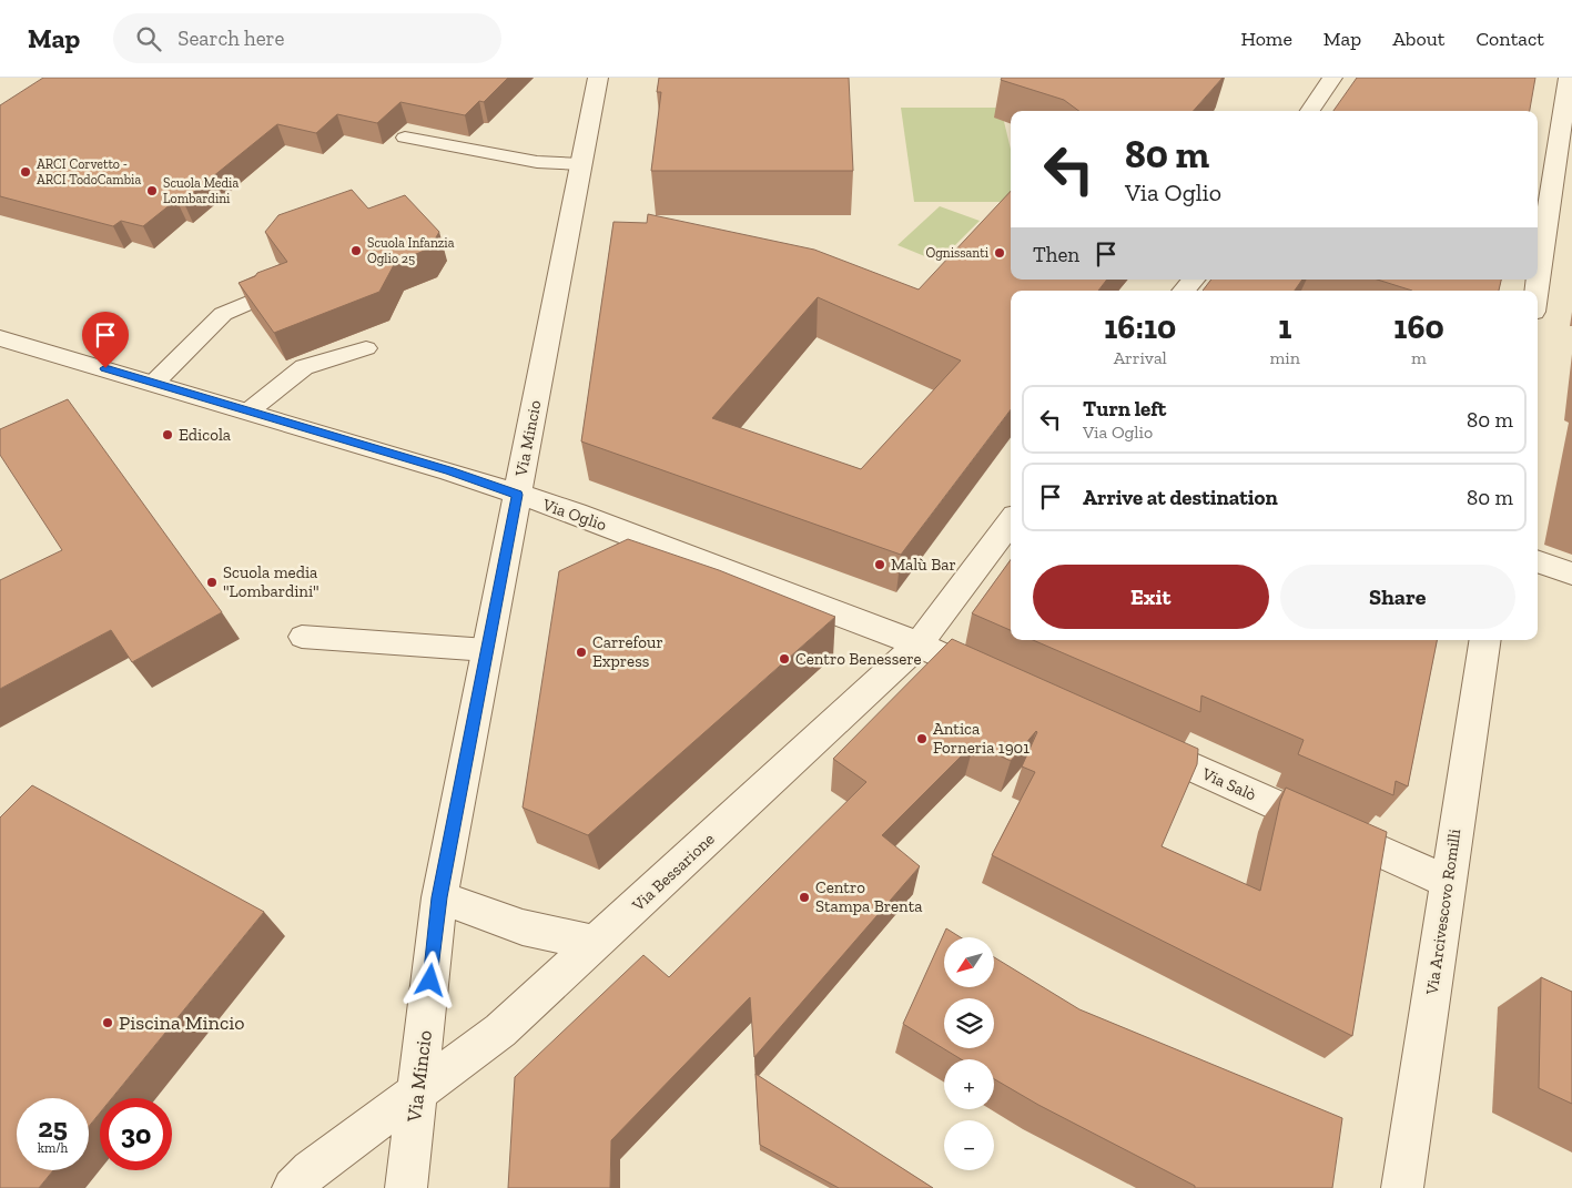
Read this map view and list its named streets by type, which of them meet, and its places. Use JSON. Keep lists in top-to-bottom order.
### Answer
{
  "streets": {
    "street": [
      "Via Mincio",
      "Via Oglio",
      "Via Salò",
      "Via Bessarione",
      "Via Arcivescovo Romilli"
    ]
  },
  "crossings": [
    ["Via Mincio", "Via Oglio"],
    ["Via Mincio", "Via Bessarione"],
    ["Via Oglio", "Via Bessarione"],
    ["Via Salò", "Via Arcivescovo Romilli"]
  ],
  "places": [
    "ARCI Corvetto - ARCI TodoCambia",
    "Scuola Media Lombardini",
    "Scuola Infanzia Oglio 25",
    "Ognissanti",
    "Edicola",
    "Malù Bar",
    "Scuola media \"Lombardini\"",
    "Carrefour Express",
    "Centro Benessere",
    "Antica Forneria 1901",
    "Centro Stampa Brenta",
    "Piscina Mincio"
  ],
  "north": "bottom left",
  "page": {
    "header": "Map",
    "search": "Search here",
    "nav": [
      "Home",
      "Map",
      "About",
      "Contact"
    ],
    "turn": ["80 m", "Via Oglio"],
    "then": "Then",
    "eta": [
      "16:10",
      "Arrival",
      "1",
      "min",
      "160",
      "m"
    ],
    "list": [
      {
        "name": "Turn left",
        "note": "Via Oglio",
        "value": "80 m"
      },
      {
        "name": "Arrive at destination",
        "value": "80 m"
      }
    ],
    "buttons": ["Exit", "Share"],
    "map_buttons": ["+", "−"],
    "speed": "25 km/h",
    "limit": "30"
  }
}
